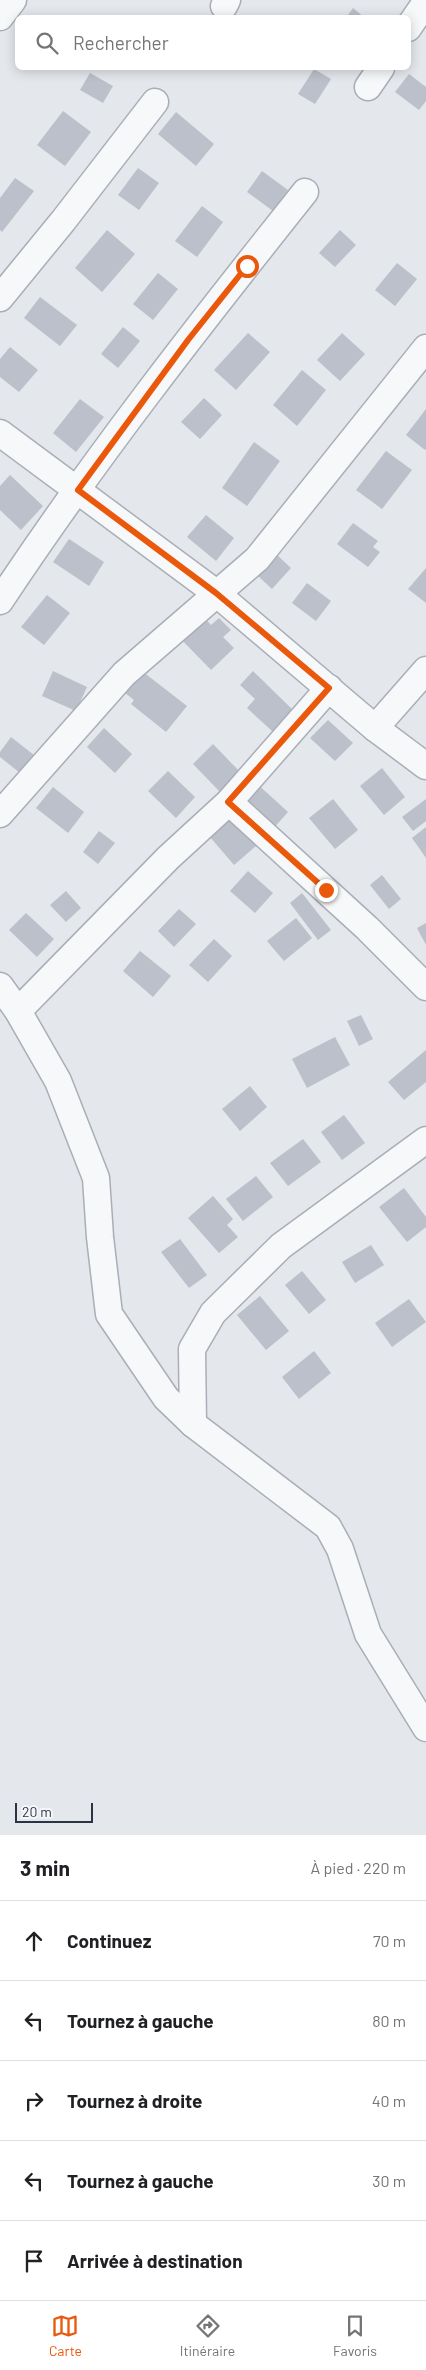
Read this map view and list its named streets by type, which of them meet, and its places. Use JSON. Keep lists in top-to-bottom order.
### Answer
{
  "scale_bar": "20 m",
  "page": {
    "search": "Rechercher",
    "scale": "20 m",
    "heading": ["3 min", "À pied · 220 m"],
    "list": [
      ["Continuez", "70 m"],
      ["Tournez à gauche", "80 m"],
      ["Tournez à droite", "40 m"],
      ["Tournez à gauche", "30 m"],
      "Arrivée à destination"
    ],
    "nav": ["Carte", "Itinéraire", "Favoris"]
  }
}
